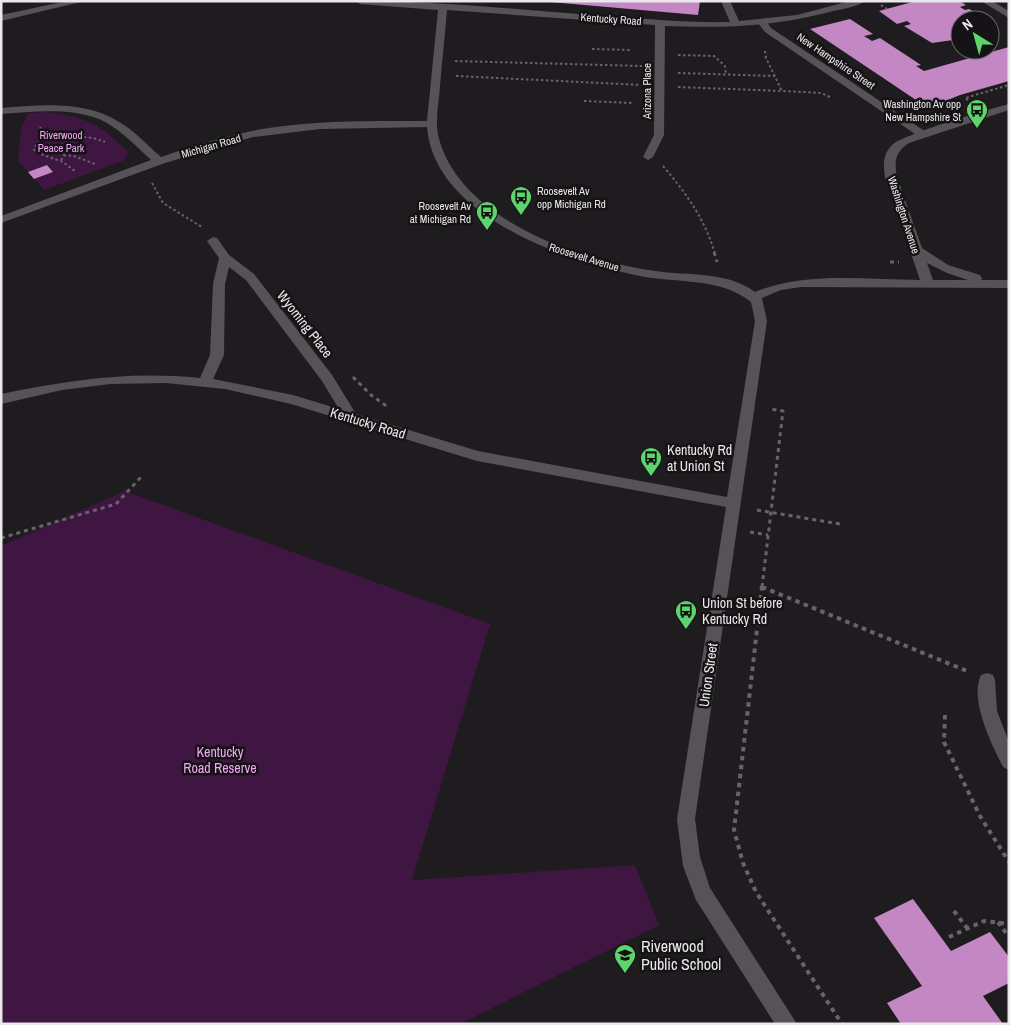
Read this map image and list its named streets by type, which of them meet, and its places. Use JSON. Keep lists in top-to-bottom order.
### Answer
{
  "streets": {
    "street": [
      "Kentucky Road",
      "New Hampshire Street",
      "Arizona Place",
      "Michigan Road",
      "Washington Avenue",
      "Roosevelt Avenue",
      "Wyoming Place",
      "Union Street"
    ]
  },
  "crossings": [
    ["Kentucky Road", "New Hampshire Street"],
    ["Kentucky Road", "Arizona Place"],
    ["Kentucky Road", "Roosevelt Avenue"],
    ["Kentucky Road", "Wyoming Place"],
    ["Kentucky Road", "Union Street"],
    ["New Hampshire Street", "Washington Avenue"],
    ["Michigan Road", "Roosevelt Avenue"],
    ["Roosevelt Avenue", "Union Street"]
  ],
  "parks": ["Riverwood Peace Park", "Kentucky Road Reserve"],
  "places": {
    "bus stop": [
      "Washington Av opp New Hampshire St",
      "Roosevelt Av opp Michigan Rd",
      "Roosevelt Av at Michigan Rd",
      "Kentucky Rd at Union St",
      "Union St before Kentucky Rd"
    ],
    "school or university": ["Riverwood Public School"]
  },
  "north": "top left"
}
